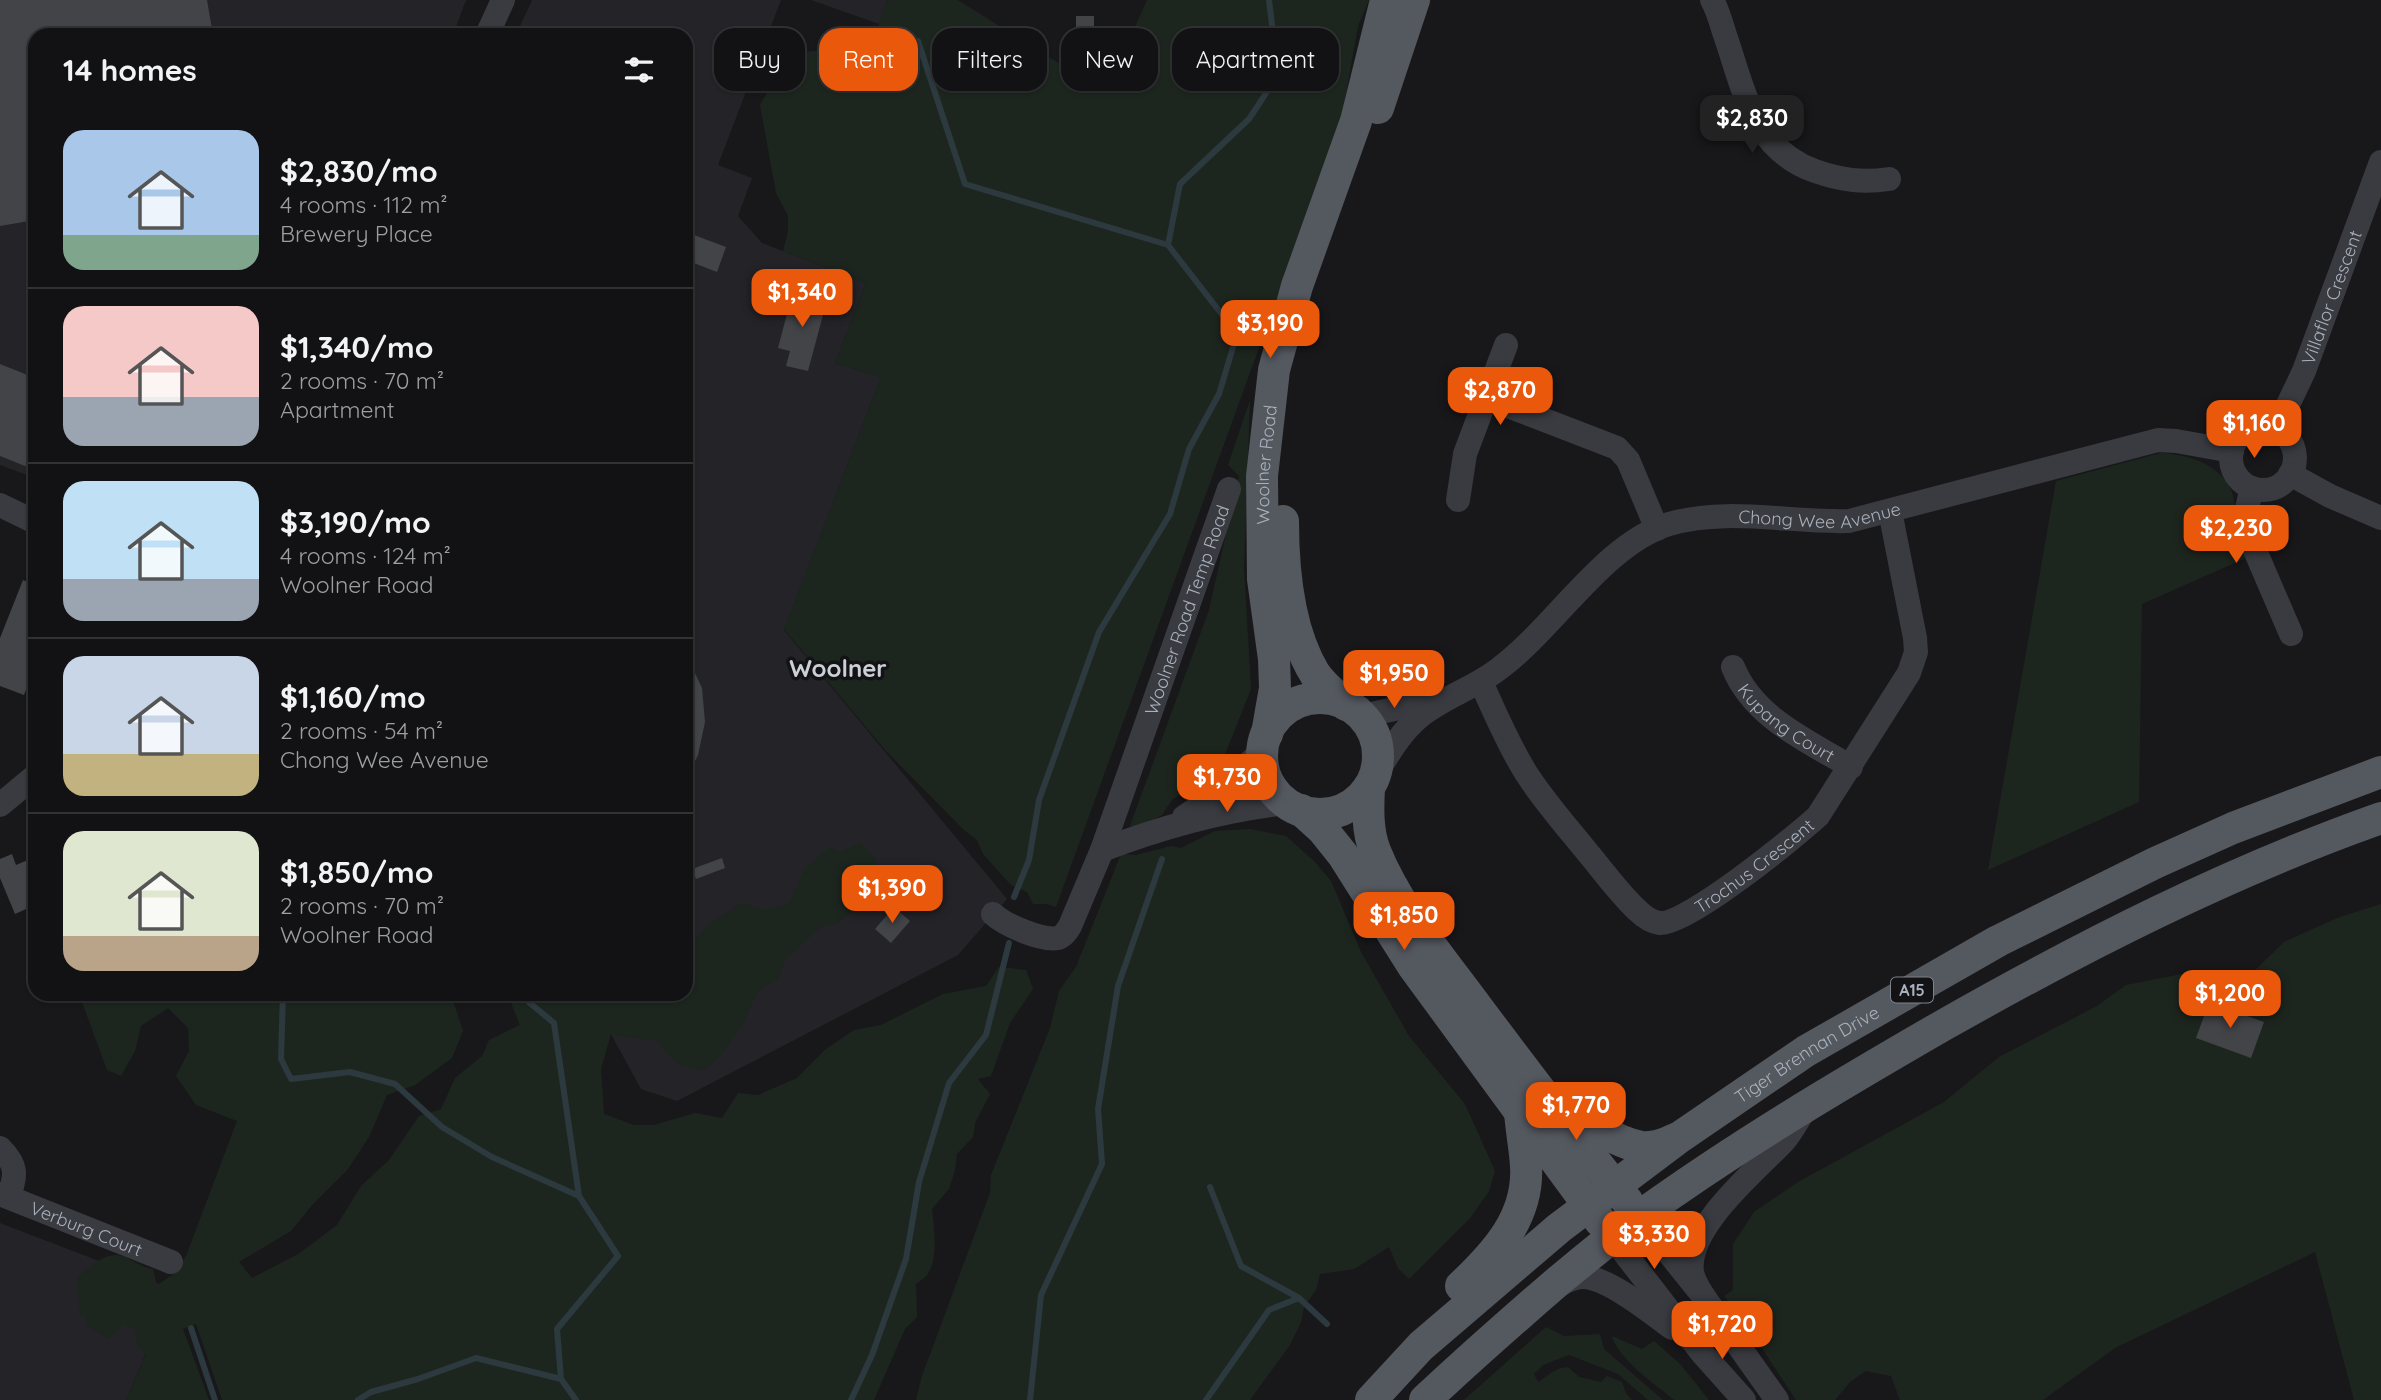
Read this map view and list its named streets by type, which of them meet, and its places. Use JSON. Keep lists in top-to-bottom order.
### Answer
{
  "streets": {
    "main road": ["Woolner Road", "A15", "Tiger Brennan Drive"],
    "street": [
      "Villaflor Crescent",
      "Chong Wee Avenue",
      "Woolner Road Temp Road",
      "Kupang Court",
      "Trochus Crescent",
      "Verburg Court"
    ]
  },
  "crossings": [
    ["Villaflor Crescent", "Chong Wee Avenue"],
    ["Woolner Road", "Chong Wee Avenue"],
    ["Chong Wee Avenue", "Trochus Crescent"],
    ["Kupang Court", "Trochus Crescent"]
  ],
  "districts": ["Woolner"],
  "page": {
    "chip": [
      "Buy",
      "Rent",
      "Filters",
      "New",
      "Apartment"
    ],
    "heading": "14 homes",
    "price": [
      "$2,830",
      "$1,340",
      "$3,190",
      "$2,870",
      "$1,160",
      "$2,230",
      "$1,950",
      "$1,730",
      "$1,390",
      "$1,850",
      "$1,200",
      "$1,770",
      "$3,330",
      "$1,720"
    ],
    "list": [
      {
        "name": "$2,830/mo",
        "note": "4 rooms · 112 m² · Brewery Place"
      },
      {
        "name": "$1,340/mo",
        "note": "2 rooms · 70 m² · Apartment"
      },
      {
        "name": "$3,190/mo",
        "note": "4 rooms · 124 m² · Woolner Road"
      },
      {
        "name": "$1,160/mo",
        "note": "2 rooms · 54 m² · Chong Wee Avenue"
      },
      {
        "name": "$1,850/mo",
        "note": "2 rooms · 70 m² · Woolner Road"
      }
    ]
  }
}
